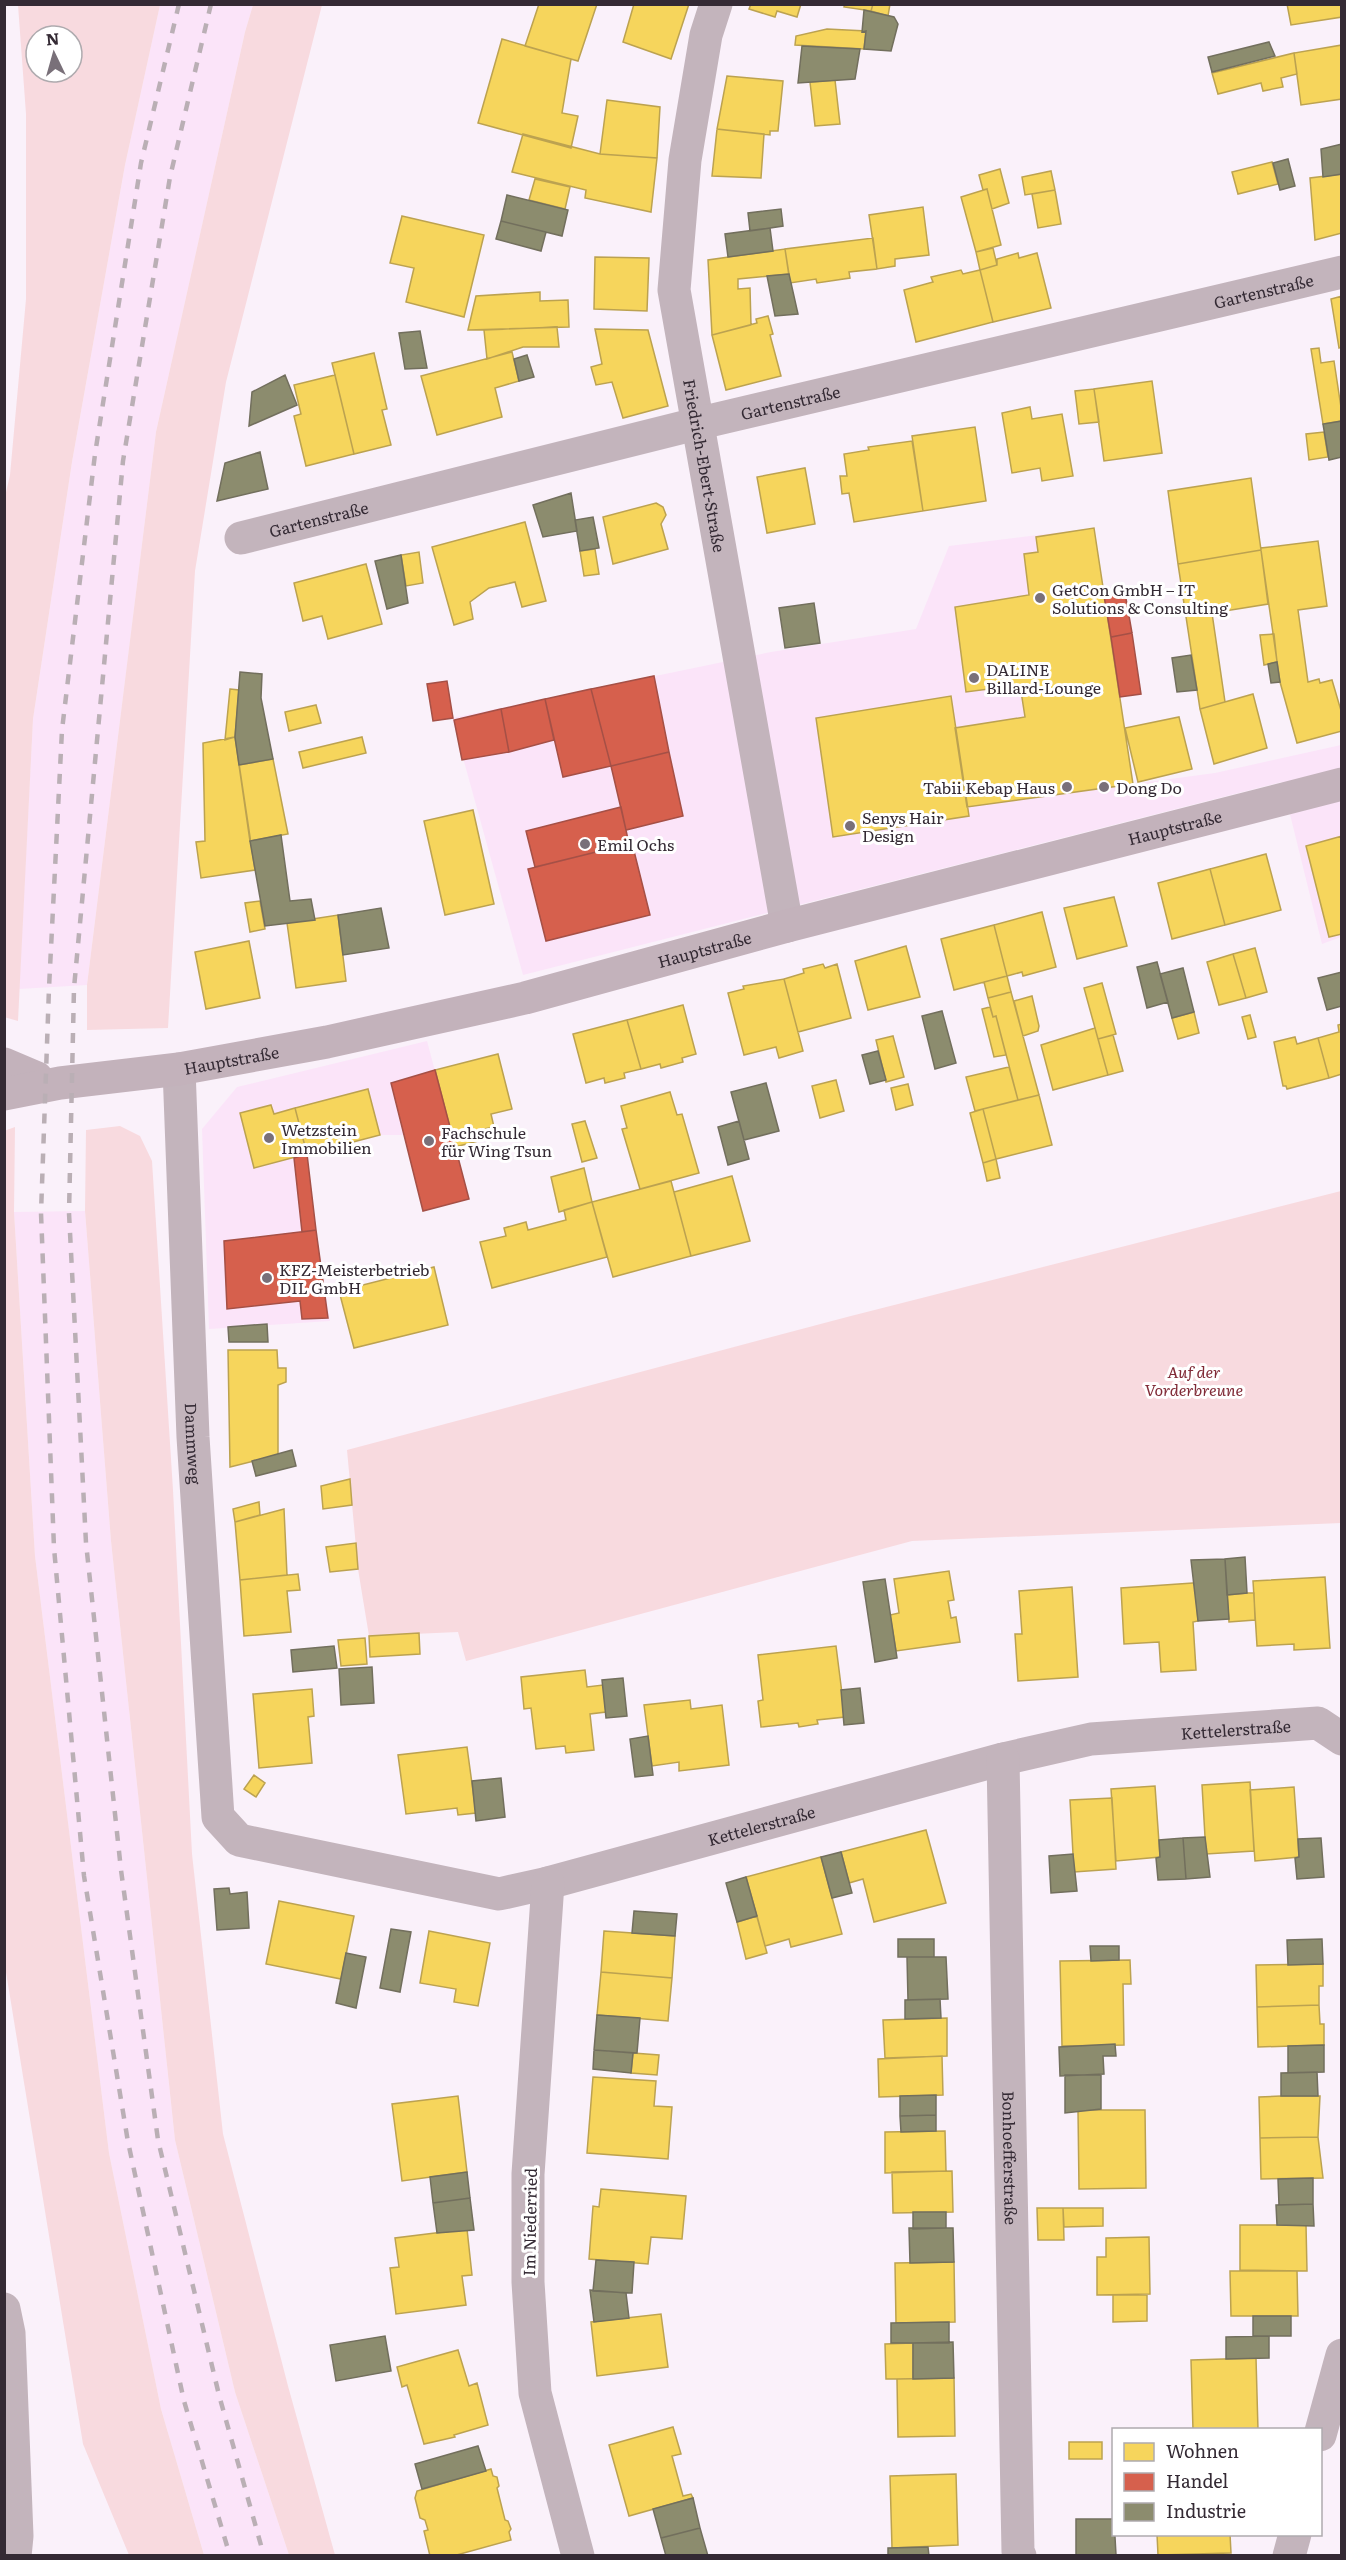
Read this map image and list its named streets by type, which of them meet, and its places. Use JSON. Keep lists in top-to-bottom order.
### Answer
{
  "streets": {
    "main road": ["Hauptstraße"],
    "street": [
      "Gartenstraße",
      "Friedrich-Ebert-Straße",
      "Dammweg",
      "Kettelerstraße",
      "Bonhoefferstraße",
      "Im Niederried"
    ]
  },
  "crossings": [
    ["Gartenstraße", "Friedrich-Ebert-Straße"],
    ["Friedrich-Ebert-Straße", "Hauptstraße"],
    ["Hauptstraße", "Dammweg"],
    ["Dammweg", "Kettelerstraße"],
    ["Kettelerstraße", "Bonhoefferstraße"],
    ["Kettelerstraße", "Im Niederried"]
  ],
  "parks": ["Auf der Vorderbreune"],
  "places": [
    "GetCon GmbH – IT Solutions & Consulting",
    "DALINE Billard-Lounge",
    "Tabii Kebap Haus",
    "Dong Do",
    "Senys Hair Design",
    "Emil Ochs",
    "Wetzstein Immobilien",
    "Fachschule für Wing Tsun",
    "KFZ-Meisterbetrieb DIL GmbH"
  ],
  "legend": ["Wohnen", "Handel", "Industrie"],
  "north": "top"
}
